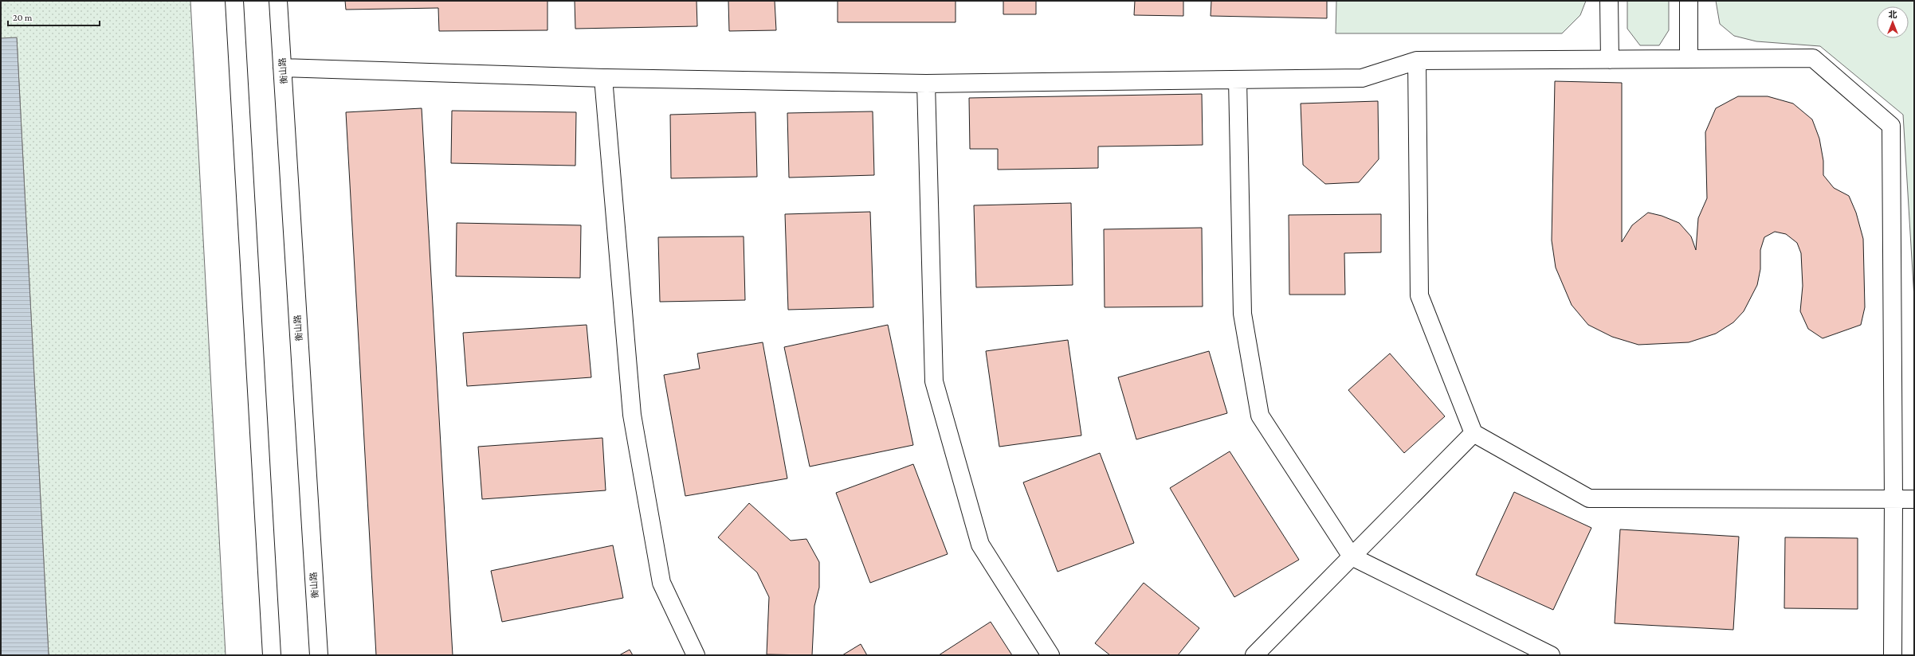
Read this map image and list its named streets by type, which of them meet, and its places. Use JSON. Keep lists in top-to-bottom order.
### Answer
{
  "streets": {
    "street": ["衡山路"]
  },
  "scale_bar": "20 m",
  "north": "top"
}
